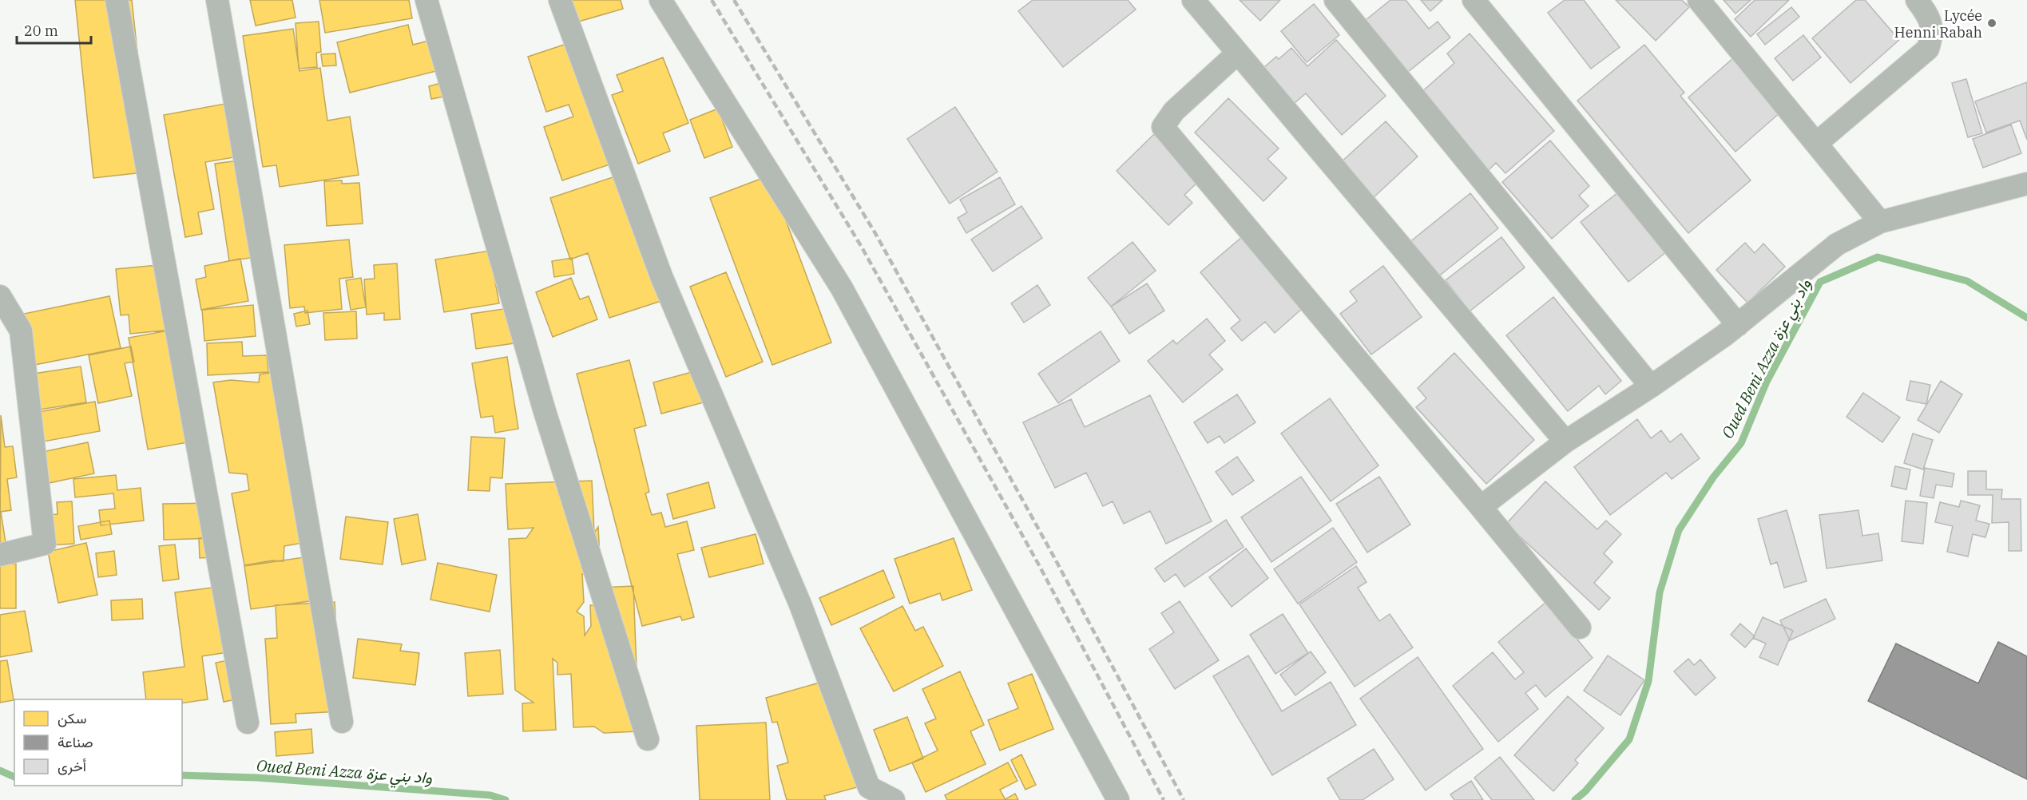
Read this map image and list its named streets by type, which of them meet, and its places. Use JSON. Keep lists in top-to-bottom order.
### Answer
{
  "water": ["Oued Beni Azza واد بني عزة"],
  "places": ["Lycée Henni Rabah"],
  "legend": ["سكن", "صناعة", "أخرى"],
  "scale_bar": "20 m"
}
